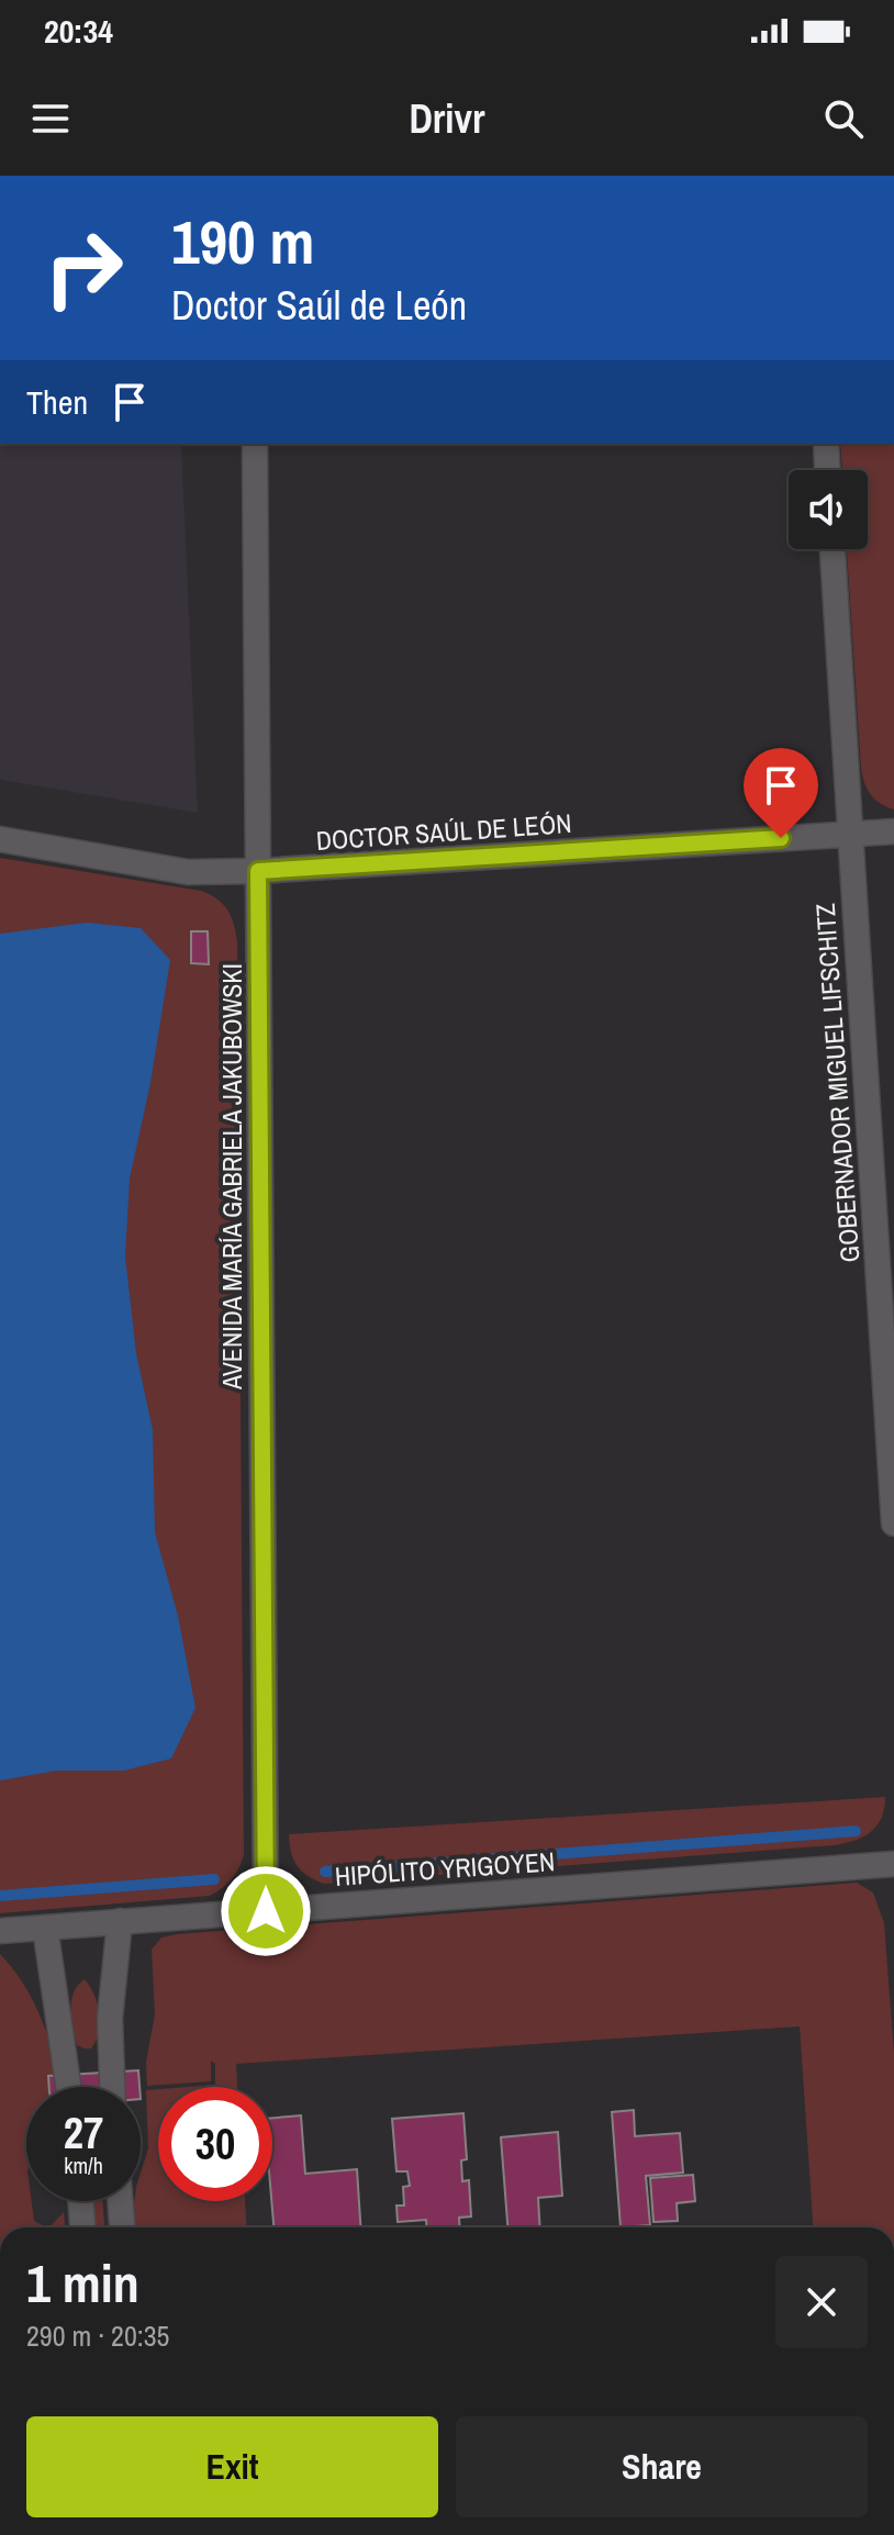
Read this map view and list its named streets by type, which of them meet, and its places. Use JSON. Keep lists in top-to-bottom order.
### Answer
{
  "streets": {
    "street": [
      "DOCTOR SAÚL DE LEÓN",
      "GOBERNADOR MIGUEL LIFSCHITZ",
      "AVENIDA MARÍA GABRIELA JAKUBOWSKI",
      "HIPÓLITO YRIGOYEN"
    ]
  },
  "crossings": [
    ["DOCTOR SAÚL DE LEÓN", "GOBERNADOR MIGUEL LIFSCHITZ"],
    ["DOCTOR SAÚL DE LEÓN", "AVENIDA MARÍA GABRIELA JAKUBOWSKI"],
    ["AVENIDA MARÍA GABRIELA JAKUBOWSKI", "HIPÓLITO YRIGOYEN"]
  ],
  "page": {
    "status": "20:34",
    "header": "Drivr",
    "turn": ["190 m", "Doctor Saúl de León"],
    "then": "Then",
    "speed": "27 km/h",
    "limit": "30",
    "heading": ["1 min", "290 m · 20:35"],
    "buttons": ["Exit", "Share"]
  }
}
